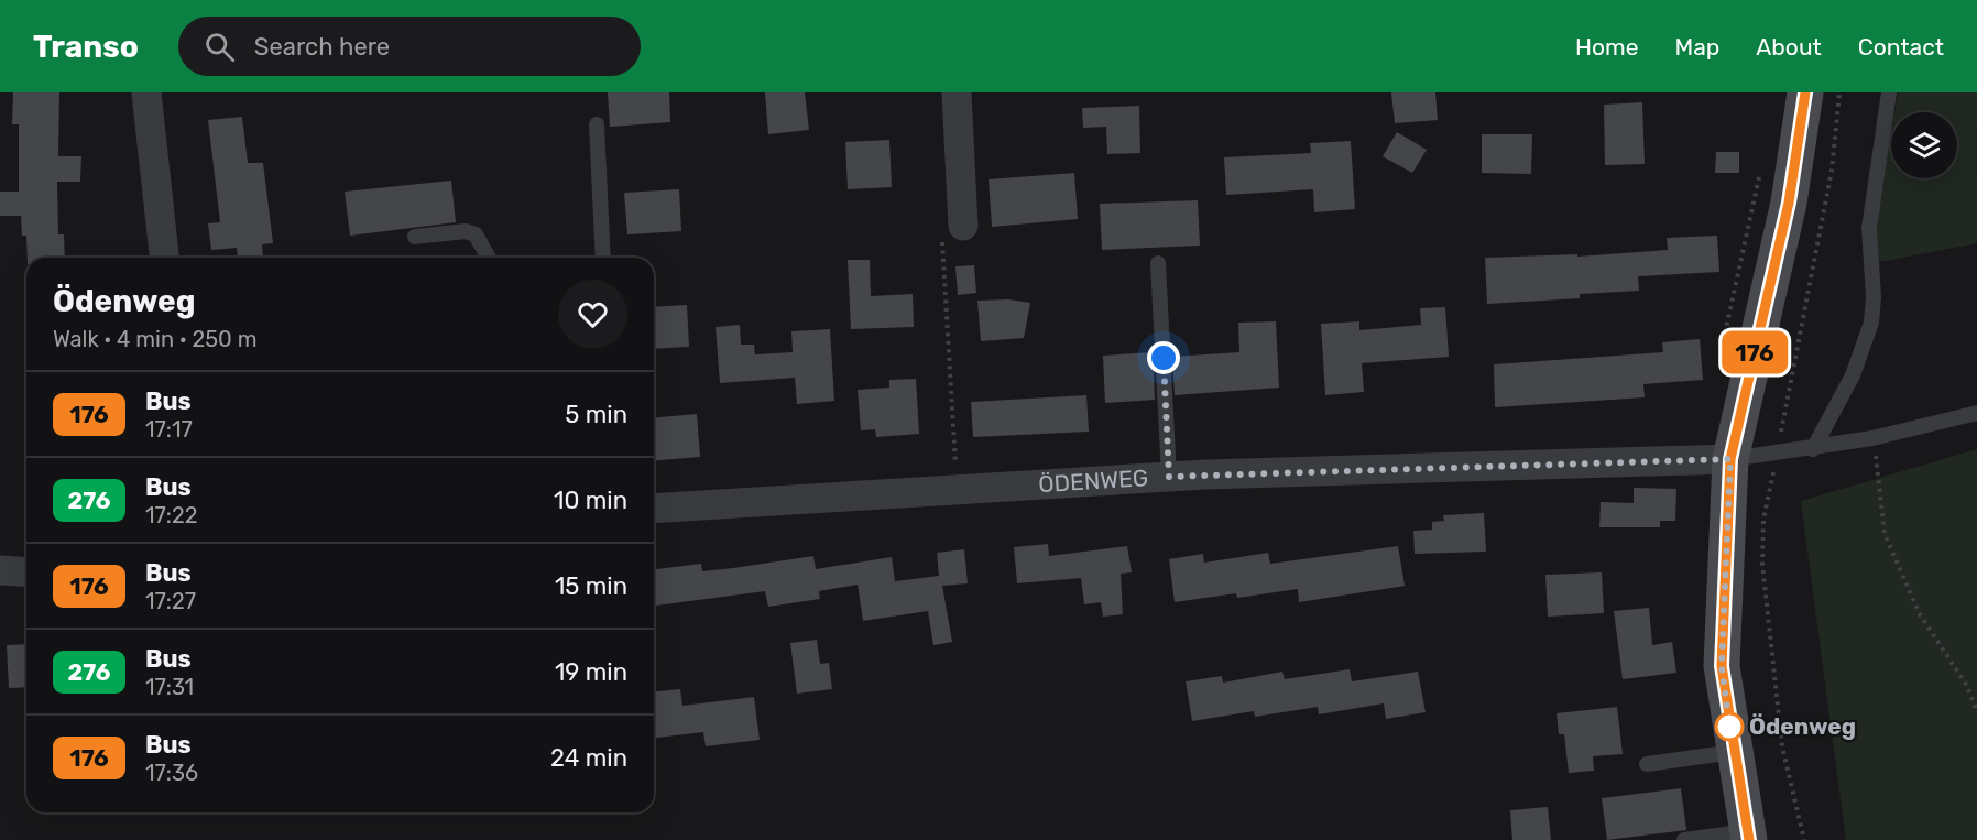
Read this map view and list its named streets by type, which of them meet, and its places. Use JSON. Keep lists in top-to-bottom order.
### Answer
{
  "streets": {
    "street": ["ÖDENWEG"]
  },
  "places": ["Ödenweg"],
  "lines": ["bus line 176"],
  "page": {
    "header": "Transo",
    "search": "Search here",
    "nav": [
      "Home",
      "Map",
      "About",
      "Contact"
    ],
    "on_map": "176",
    "heading": ["Ödenweg", "Walk · 4 min · 250 m"],
    "list": [
      {
        "mark": "176",
        "name": "Bus",
        "note": "17:17",
        "value": "5 min"
      },
      {
        "mark": "276",
        "name": "Bus",
        "note": "17:22",
        "value": "10 min"
      },
      {
        "mark": "176",
        "name": "Bus",
        "note": "17:27",
        "value": "15 min"
      },
      {
        "mark": "276",
        "name": "Bus",
        "note": "17:31",
        "value": "19 min"
      },
      {
        "mark": "176",
        "name": "Bus",
        "note": "17:36",
        "value": "24 min"
      }
    ]
  }
}
